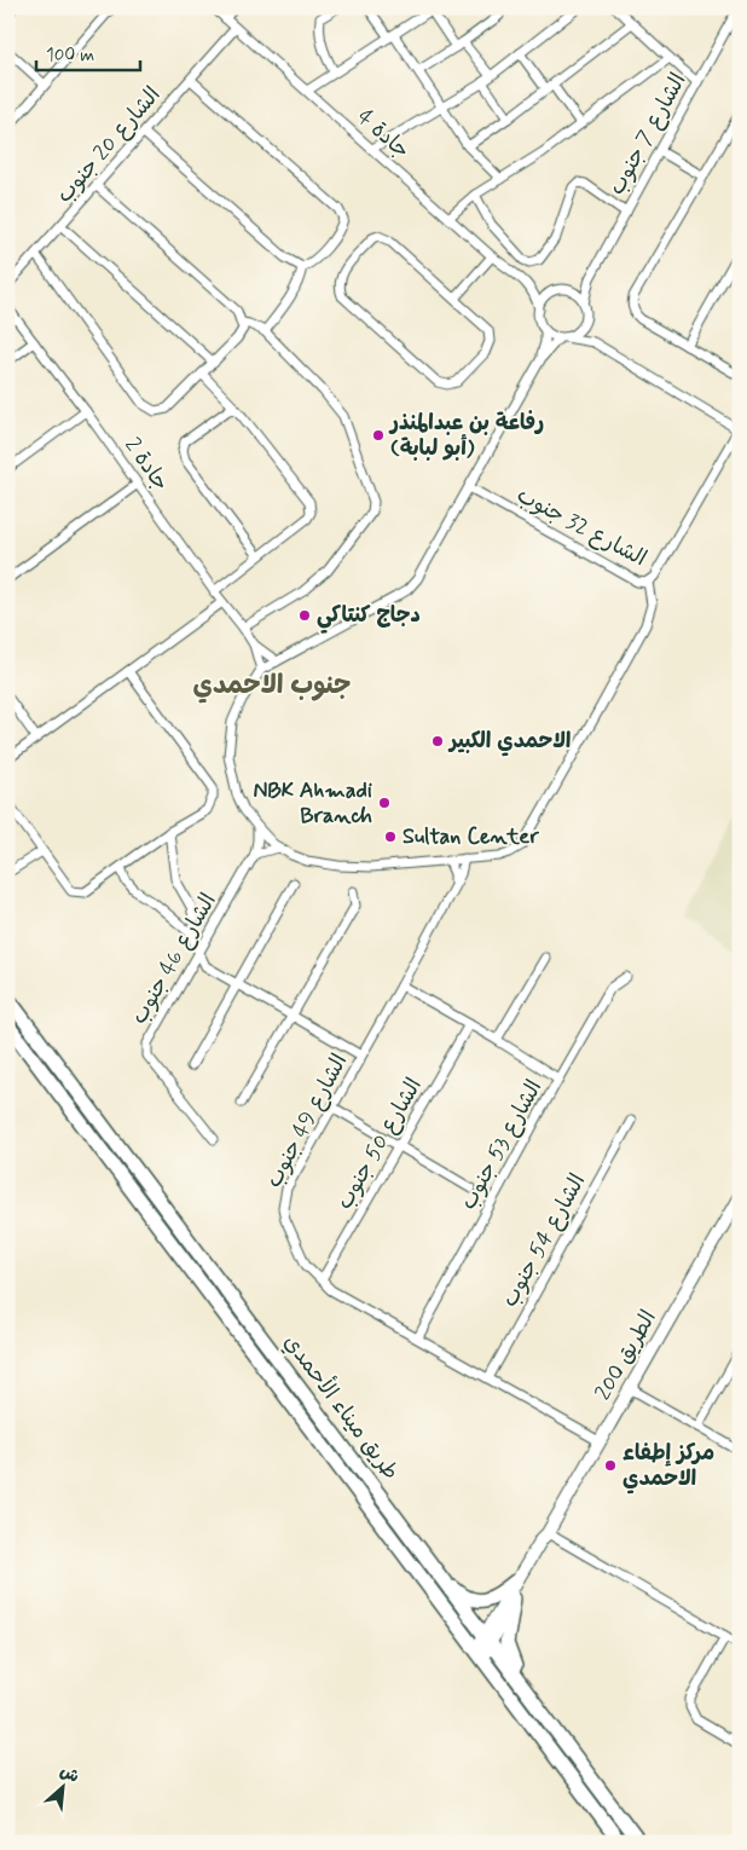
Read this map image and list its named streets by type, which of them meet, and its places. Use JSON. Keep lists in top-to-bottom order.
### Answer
{
  "streets": {
    "main road": ["الطريق 200", "طريق ميناء الأحمدي"],
    "street": [
      "جادة 4",
      "الشارع 7 جنوب",
      "الشارع 20 جنوب",
      "جادة 2",
      "الشارع 32 جنوب",
      "الشارع 46 جنوب",
      "الشارع 49 جنوب",
      "الشارع 50 جنوب",
      "الشارع 53 جنوب",
      "الشارع 54 جنوب"
    ]
  },
  "crossings": [
    ["جادة 4", "الشارع 7 جنوب"],
    ["جادة 4", "الشارع 20 جنوب"],
    ["الشارع 49 جنوب", "الشارع 50 جنوب"],
    ["الشارع 49 جنوب", "الشارع 53 جنوب"],
    ["الشارع 49 جنوب", "الشارع 54 جنوب"],
    ["الشارع 49 جنوب", "الطريق 200"],
    ["الطريق 200", "طريق ميناء الأحمدي"]
  ],
  "districts": ["جنوب الاحمدي"],
  "places": [
    "رفاعة بن عبدالمنذر (أبو لبابة)",
    "دجاج كنتاكي",
    "الاحمدي الكبير",
    "NBK Ahmadi Branch",
    "Sultan Center",
    "مركز إطفاء الاحمدي"
  ],
  "scale_bar": "100 m",
  "north": "top right"
}
